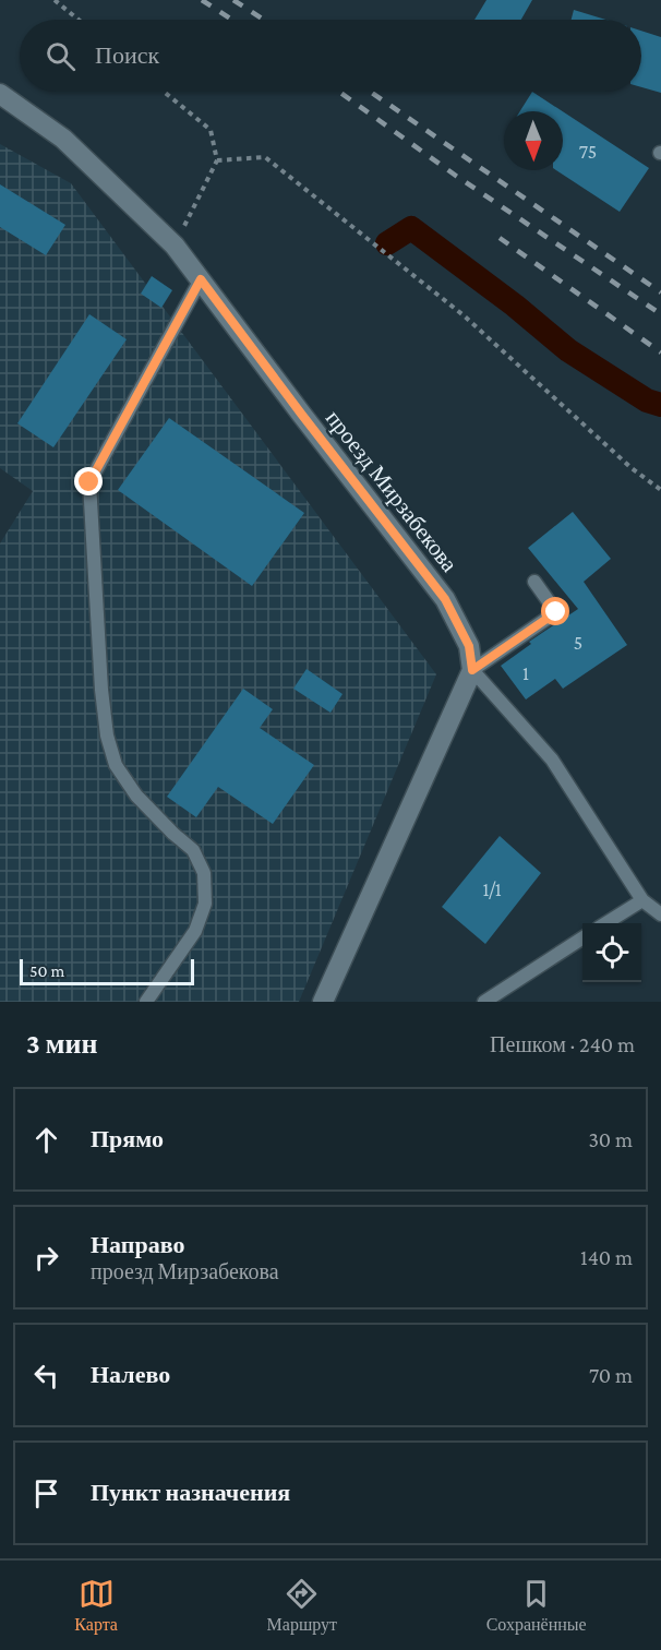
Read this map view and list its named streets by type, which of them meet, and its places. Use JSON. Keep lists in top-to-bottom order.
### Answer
{
  "streets": {
    "street": ["проезд Мирзабекова"]
  },
  "house_numbers": [
    "75",
    "5",
    "1",
    "1/1"
  ],
  "scale_bar": "50 m",
  "north": "bottom",
  "page": {
    "search": "Поиск",
    "scale": "50 m",
    "heading": ["3 мин", "Пешком · 240 m"],
    "list": [
      ["Прямо", "30 m"],
      ["Направо", "проезд Мирзабекова", "140 m"],
      ["Налево", "70 m"],
      "Пункт назначения"
    ],
    "nav": ["Карта", "Маршрут", "Сохранённые"]
  }
}
